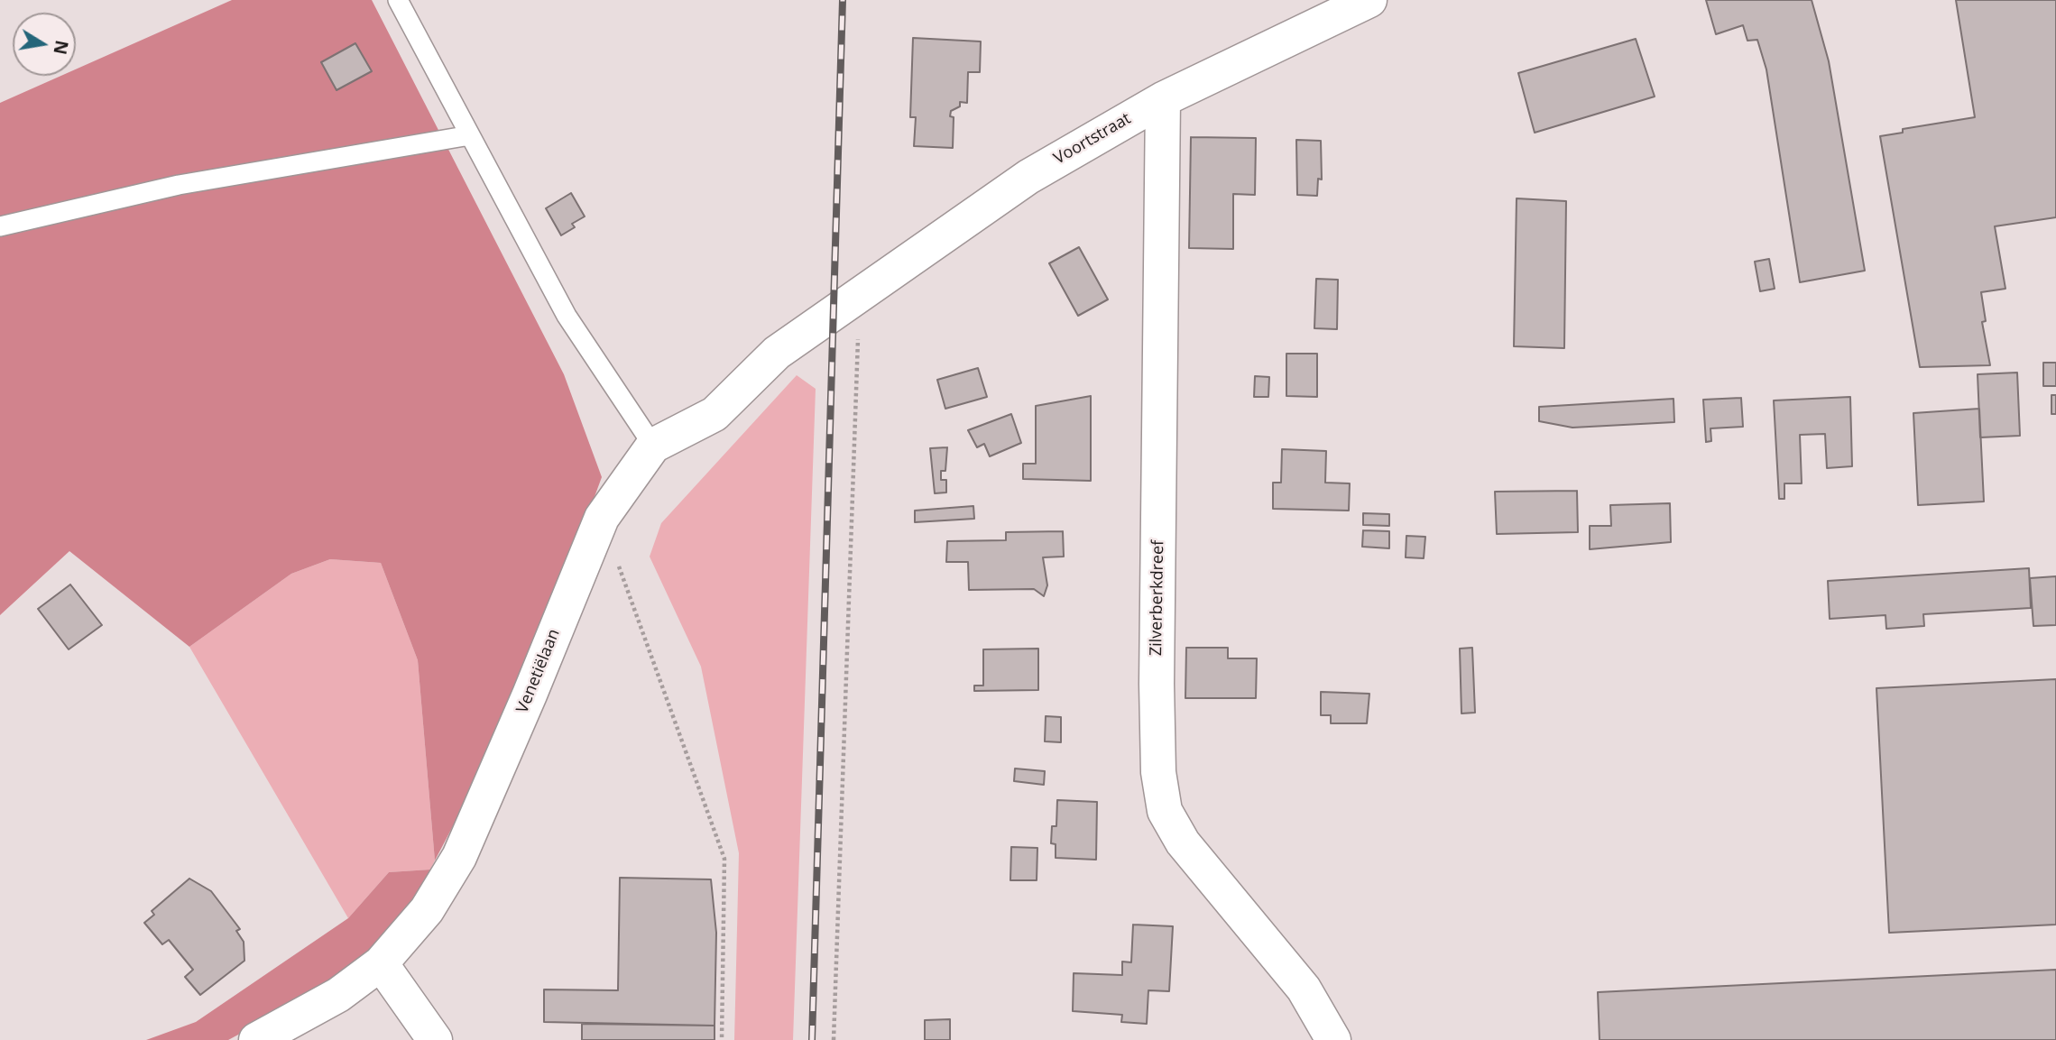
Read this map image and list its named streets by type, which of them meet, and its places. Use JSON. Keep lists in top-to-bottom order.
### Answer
{
  "streets": {
    "street": ["Voortstraat", "Zilverberkdreef", "Venetiëlaan"]
  },
  "crossings": [
    ["Voortstraat", "Zilverberkdreef"],
    ["Voortstraat", "Venetiëlaan"]
  ],
  "north": "right"
}
